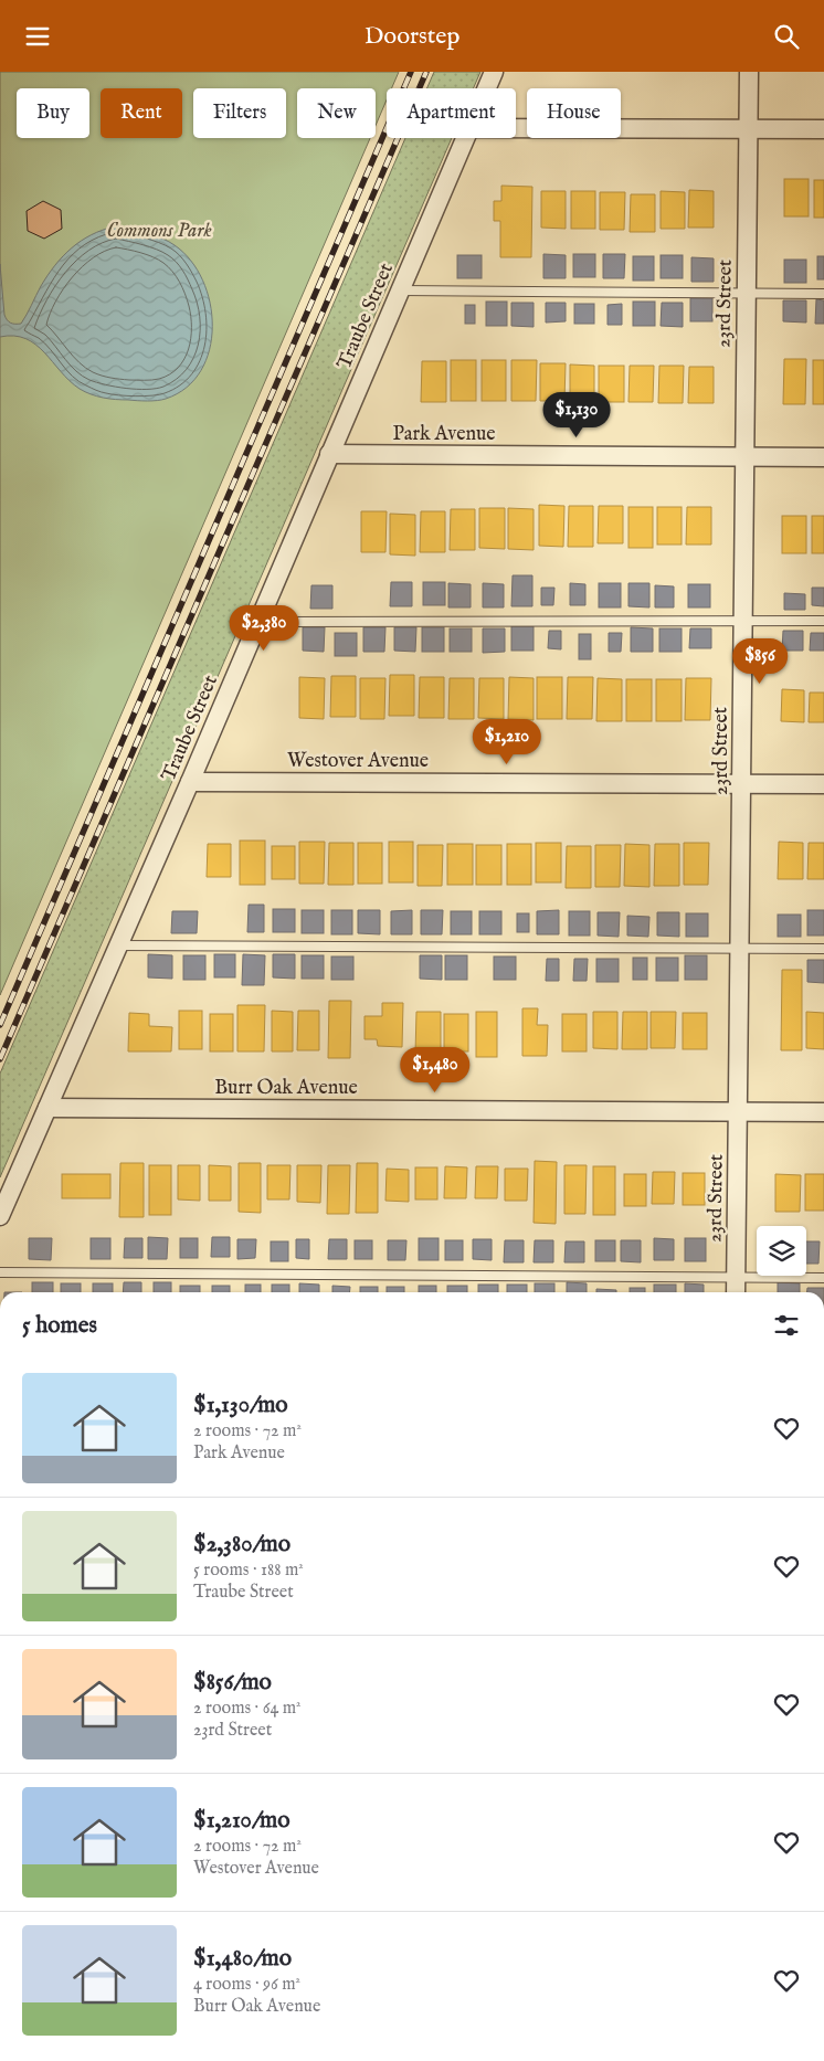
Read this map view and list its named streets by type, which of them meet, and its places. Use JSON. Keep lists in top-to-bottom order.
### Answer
{
  "streets": {
    "street": [
      "23rd Street",
      "Traube Street",
      "Park Avenue",
      "Westover Avenue",
      "Burr Oak Avenue"
    ]
  },
  "crossings": [
    ["23rd Street", "Park Avenue"],
    ["23rd Street", "Westover Avenue"],
    ["23rd Street", "Burr Oak Avenue"],
    ["Traube Street", "Park Avenue"],
    ["Traube Street", "Westover Avenue"],
    ["Traube Street", "Burr Oak Avenue"]
  ],
  "parks": ["Commons Park"],
  "page": {
    "header": "Doorstep",
    "chip": [
      "Buy",
      "Rent",
      "Filters",
      "New",
      "Apartment",
      "House"
    ],
    "price": [
      "$1,130",
      "$2,380",
      "$856",
      "$1,210",
      "$1,480"
    ],
    "heading": "5 homes",
    "list": [
      {
        "name": "$1,130/mo",
        "note": "2 rooms · 72 m² · Park Avenue"
      },
      {
        "name": "$2,380/mo",
        "note": "5 rooms · 188 m² · Traube Street"
      },
      {
        "name": "$856/mo",
        "note": "2 rooms · 64 m² · 23rd Street"
      },
      {
        "name": "$1,210/mo",
        "note": "2 rooms · 72 m² · Westover Avenue"
      },
      {
        "name": "$1,480/mo",
        "note": "4 rooms · 96 m² · Burr Oak Avenue"
      }
    ]
  }
}
